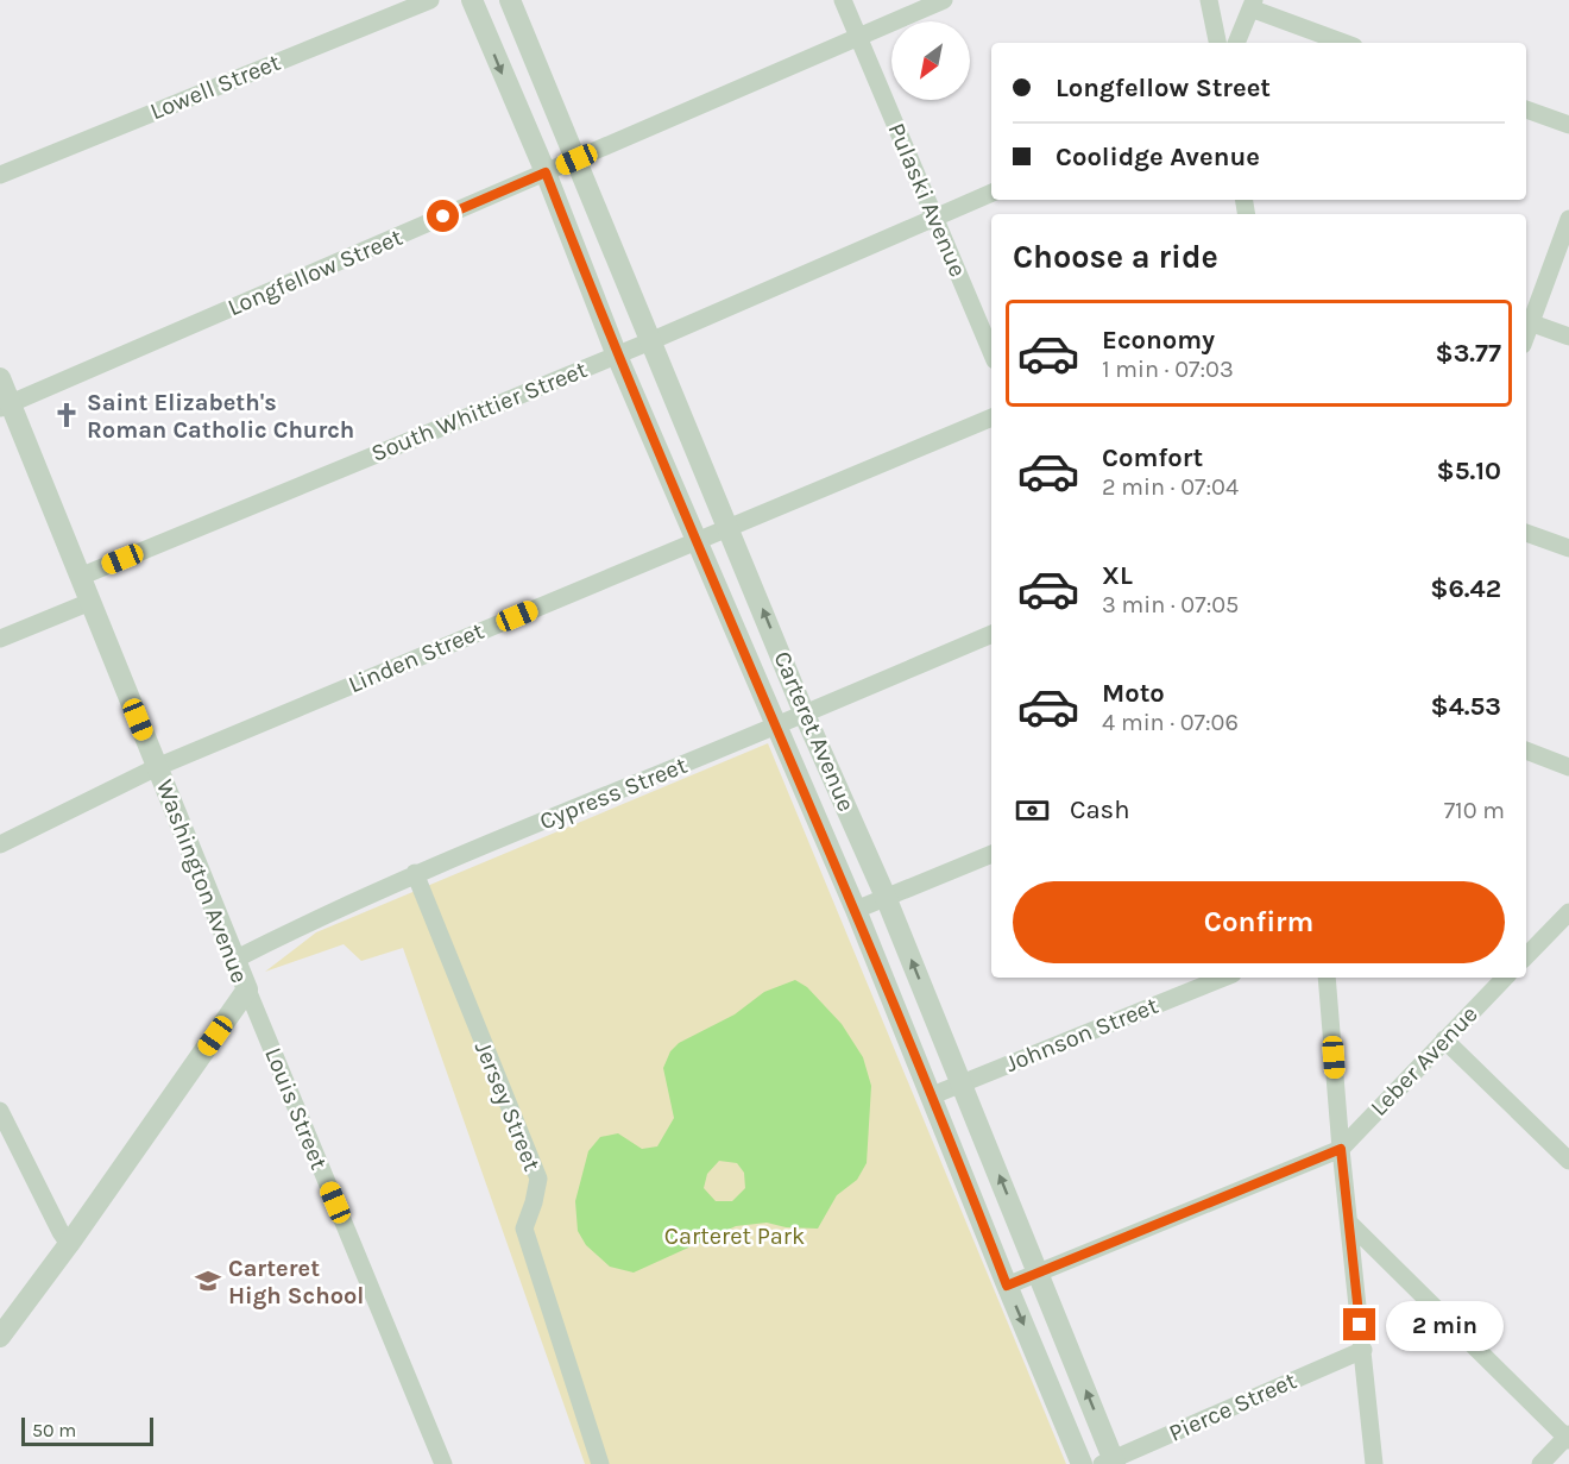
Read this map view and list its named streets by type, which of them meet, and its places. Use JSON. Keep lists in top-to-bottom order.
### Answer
{
  "streets": {
    "street": [
      "Lowell Street",
      "Pulaski Avenue",
      "Longfellow Street",
      "South Whittier Street",
      "Linden Street",
      "Carteret Avenue",
      "Cypress Street",
      "Washington Avenue",
      "Johnson Street",
      "Leber Avenue",
      "Jersey Street",
      "Louis Street",
      "Pierce Street"
    ]
  },
  "crossings": [
    ["Pulaski Avenue", "Longfellow Street"],
    ["Pulaski Avenue", "South Whittier Street"],
    ["Longfellow Street", "Carteret Avenue"],
    ["Longfellow Street", "Washington Avenue"],
    ["South Whittier Street", "Carteret Avenue"],
    ["South Whittier Street", "Washington Avenue"],
    ["Linden Street", "Carteret Avenue"],
    ["Linden Street", "Washington Avenue"],
    ["Carteret Avenue", "Cypress Street"],
    ["Carteret Avenue", "Johnson Street"],
    ["Carteret Avenue", "Pierce Street"],
    ["Cypress Street", "Washington Avenue"],
    ["Cypress Street", "Jersey Street"],
    ["Washington Avenue", "Louis Street"]
  ],
  "parks": ["Carteret Park"],
  "places": {
    "church": ["Saint Elizabeth's Roman Catholic Church"],
    "school or university": ["Carteret High School"]
  },
  "scale_bar": "50 m",
  "north": "bottom left",
  "page": {
    "banner": ["Longfellow Street", "Coolidge Avenue"],
    "heading": "Choose a ride",
    "list": [
      {
        "name": "Economy",
        "note": "1 min · 07:03",
        "value": "$3.77"
      },
      {
        "name": "Comfort",
        "note": "2 min · 07:04",
        "value": "$5.10"
      },
      {
        "name": "XL",
        "note": "3 min · 07:05",
        "value": "$6.42"
      },
      {
        "name": "Moto",
        "note": "4 min · 07:06",
        "value": "$4.53"
      }
    ],
    "pay": ["Cash", "710 m"],
    "buttons": "Confirm",
    "bubble": "2 min",
    "scale": "50 m"
  }
}
